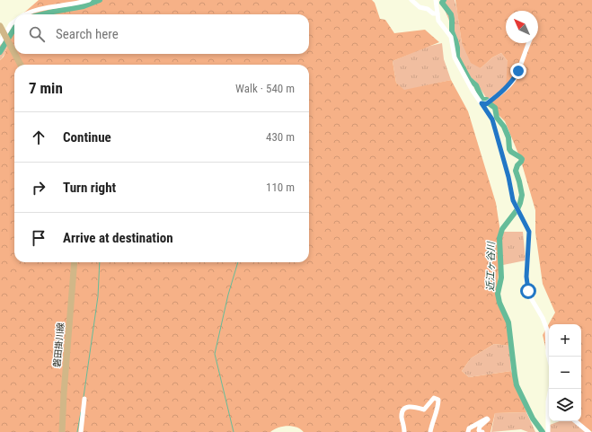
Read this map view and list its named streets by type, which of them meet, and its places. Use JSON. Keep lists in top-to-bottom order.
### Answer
{
  "streets": {
    "main road": ["磐田掛川線"]
  },
  "water": ["近江ヶ谷川"],
  "north": "top left",
  "page": {
    "search": "Search here",
    "heading": ["7 min", "Walk · 540 m"],
    "list": [
      ["Continue", "430 m"],
      ["Turn right", "110 m"],
      "Arrive at destination"
    ],
    "map_buttons": ["+", "−"]
  }
}
